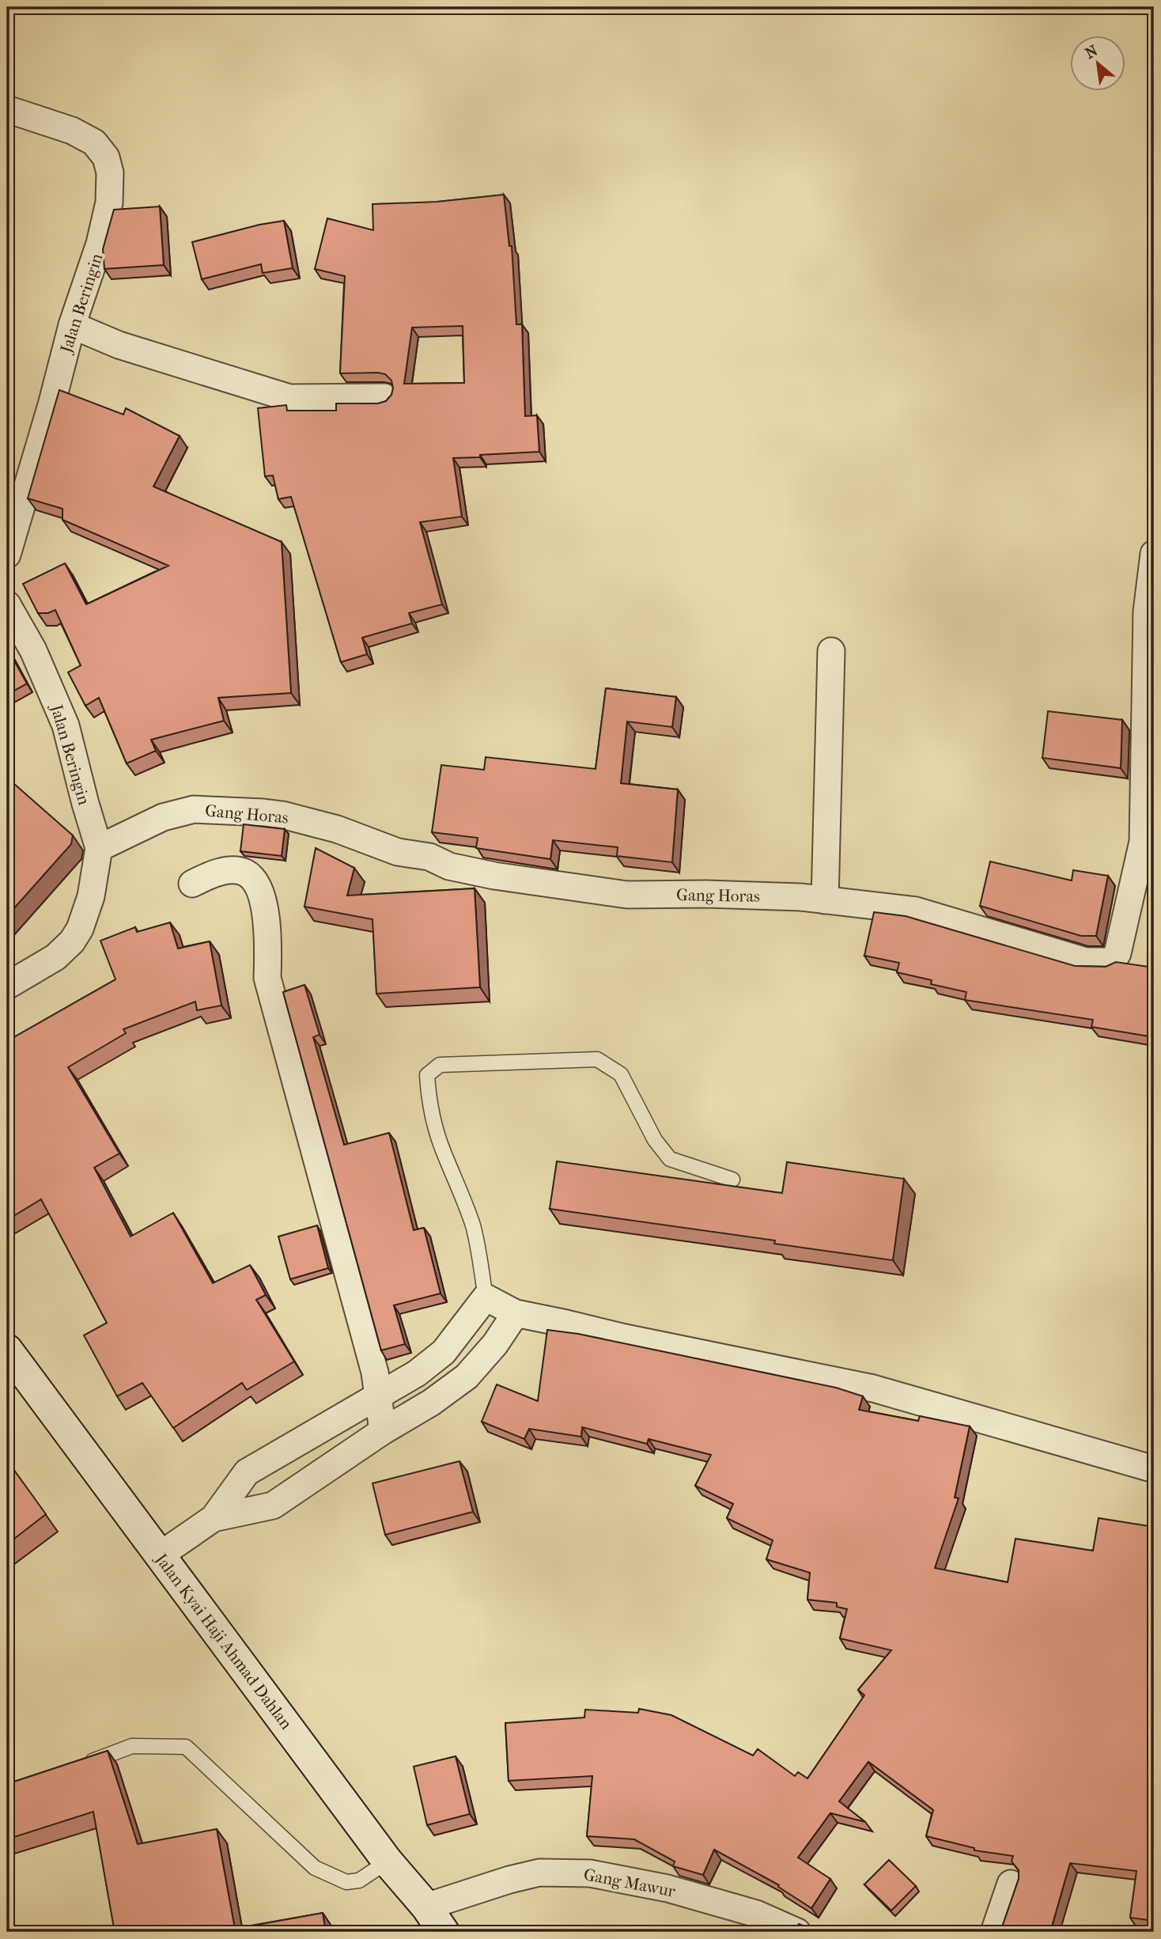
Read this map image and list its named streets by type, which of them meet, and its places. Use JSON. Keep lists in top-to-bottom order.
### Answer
{
  "streets": {
    "main road": ["Jalan Kyai Haji Ahmad Dahlan"],
    "street": ["Jalan Beringin", "Gang Horas", "Gang Mawur"]
  },
  "crossings": [
    ["Jalan Beringin", "Gang Horas"],
    ["Jalan Kyai Haji Ahmad Dahlan", "Gang Mawur"]
  ],
  "north": "top left"
}
